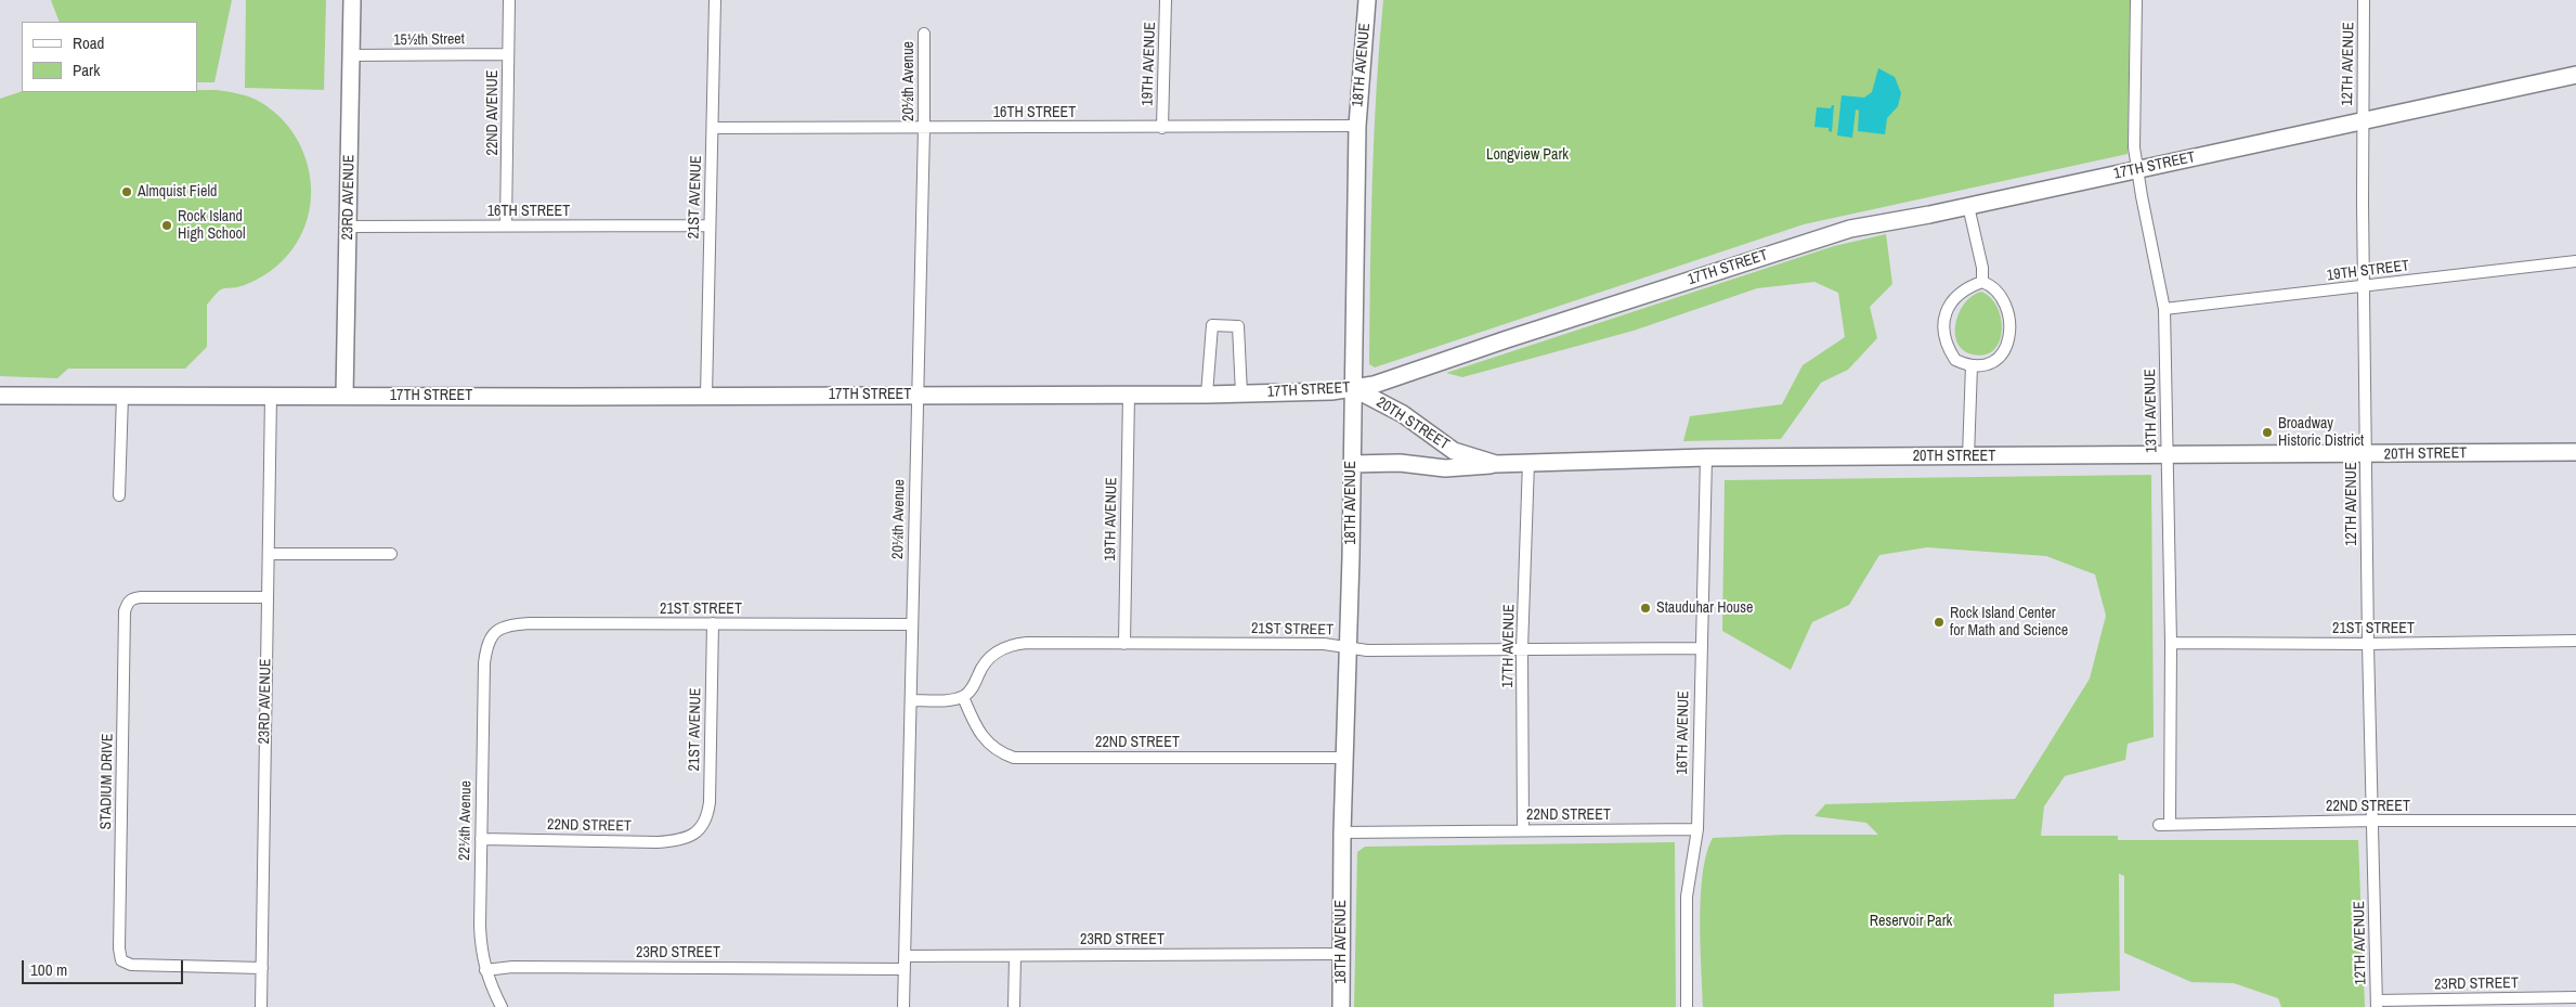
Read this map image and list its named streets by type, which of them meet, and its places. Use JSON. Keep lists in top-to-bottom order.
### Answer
{
  "streets": {
    "street": [
      "15½th Street",
      "19TH AVENUE",
      "12TH AVENUE",
      "18TH AVENUE",
      "20½th Avenue",
      "22ND AVENUE",
      "16TH STREET",
      "17TH STREET",
      "23RD AVENUE",
      "21ST AVENUE",
      "19TH STREET",
      "13TH AVENUE",
      "20TH STREET",
      "21ST STREET",
      "17TH AVENUE",
      "16TH AVENUE",
      "22ND STREET",
      "STADIUM DRIVE",
      "22½th Avenue",
      "23RD STREET"
    ]
  },
  "crossings": [
    ["15½th Street", "22ND AVENUE"],
    ["15½th Street", "23RD AVENUE"],
    ["19TH AVENUE", "16TH STREET"],
    ["19TH AVENUE", "17TH STREET"],
    ["19TH AVENUE", "21ST STREET"],
    ["12TH AVENUE", "17TH STREET"],
    ["12TH AVENUE", "19TH STREET"],
    ["12TH AVENUE", "20TH STREET"],
    ["12TH AVENUE", "21ST STREET"],
    ["12TH AVENUE", "22ND STREET"],
    ["12TH AVENUE", "23RD STREET"],
    ["18TH AVENUE", "16TH STREET"],
    ["18TH AVENUE", "17TH STREET"],
    ["18TH AVENUE", "20TH STREET"],
    ["18TH AVENUE", "21ST STREET"],
    ["18TH AVENUE", "22ND STREET"],
    ["18TH AVENUE", "23RD STREET"],
    ["20½th Avenue", "16TH STREET"],
    ["20½th Avenue", "17TH STREET"],
    ["20½th Avenue", "21ST STREET"],
    ["20½th Avenue", "23RD STREET"],
    ["22ND AVENUE", "16TH STREET"],
    ["16TH STREET", "23RD AVENUE"],
    ["16TH STREET", "21ST AVENUE"],
    ["17TH STREET", "23RD AVENUE"],
    ["17TH STREET", "21ST AVENUE"],
    ["17TH STREET", "13TH AVENUE"],
    ["17TH STREET", "20TH STREET"],
    ["23RD AVENUE", "STADIUM DRIVE"],
    ["21ST AVENUE", "21ST STREET"],
    ["21ST AVENUE", "22ND STREET"],
    ["19TH STREET", "13TH AVENUE"],
    ["13TH AVENUE", "20TH STREET"],
    ["13TH AVENUE", "21ST STREET"],
    ["13TH AVENUE", "22ND STREET"],
    ["20TH STREET", "17TH AVENUE"],
    ["20TH STREET", "16TH AVENUE"],
    ["21ST STREET", "17TH AVENUE"],
    ["21ST STREET", "16TH AVENUE"],
    ["21ST STREET", "22ND STREET"],
    ["21ST STREET", "22½th Avenue"],
    ["17TH AVENUE", "22ND STREET"],
    ["16TH AVENUE", "22ND STREET"],
    ["22ND STREET", "22½th Avenue"],
    ["22½th Avenue", "23RD STREET"]
  ],
  "parks": ["Longview Park", "Reservoir Park"],
  "places": [
    "Almquist Field",
    "Rock Island High School",
    "Broadway Historic District",
    "Stauduhar House",
    "Rock Island Center for Math and Science"
  ],
  "legend": ["Road", "Park"],
  "scale_bar": "100 m"
}
